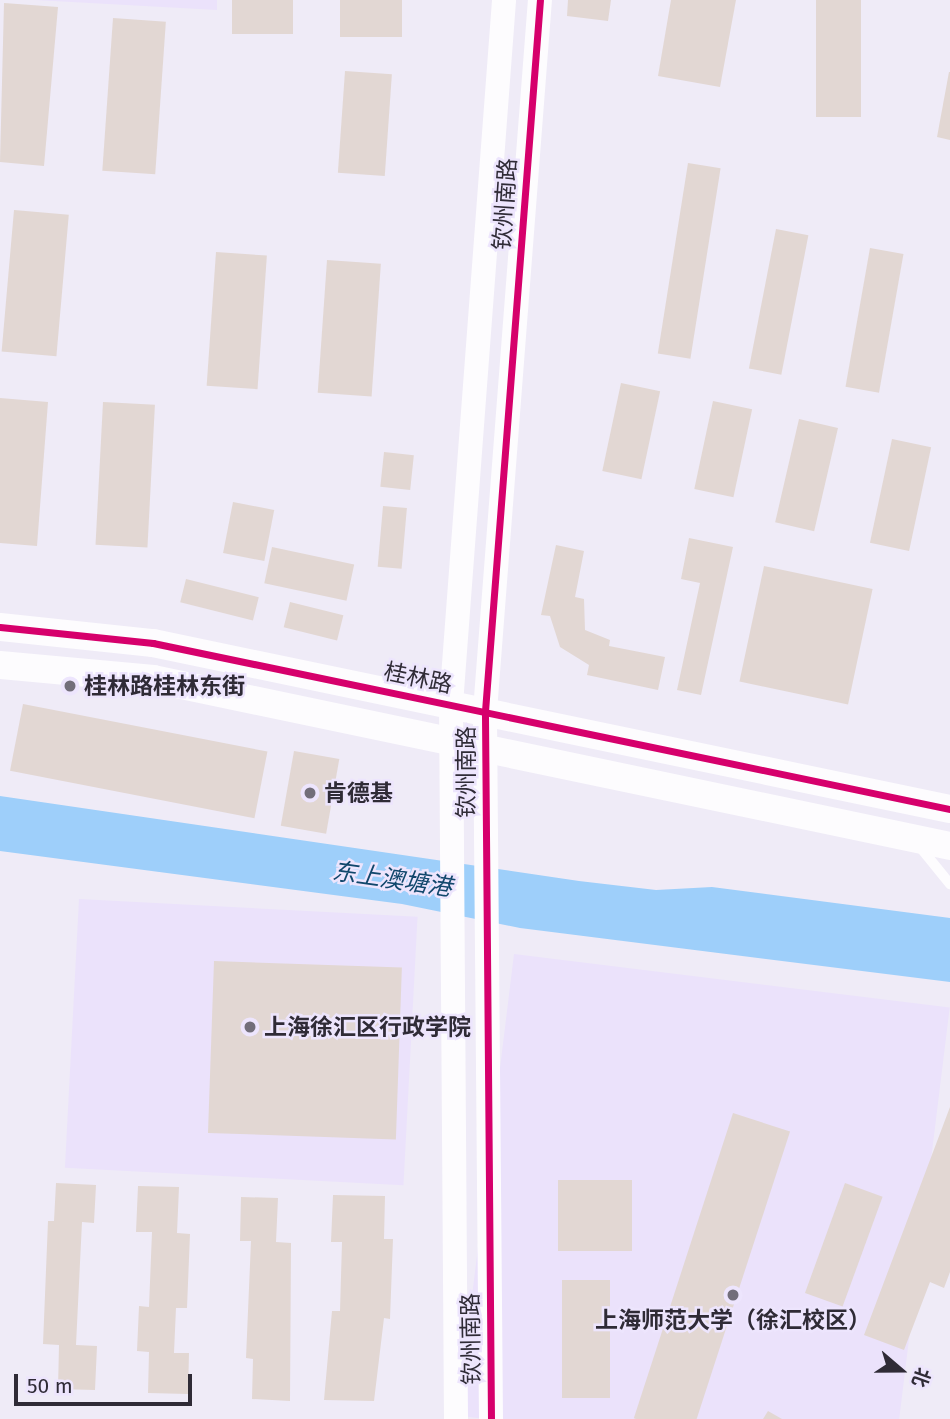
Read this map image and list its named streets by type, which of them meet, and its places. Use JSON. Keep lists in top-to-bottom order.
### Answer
{
  "streets": {
    "main road": ["桂林路"],
    "street": ["钦州南路"]
  },
  "crossings": [
    ["钦州南路", "桂林路"]
  ],
  "water": ["东上澳塘港"],
  "places": [
    "桂林路桂林东街",
    "肯德基",
    "上海徐汇区行政学院",
    "上海师范大学（徐汇校区）"
  ],
  "scale_bar": "50 m",
  "north": "right"
}
